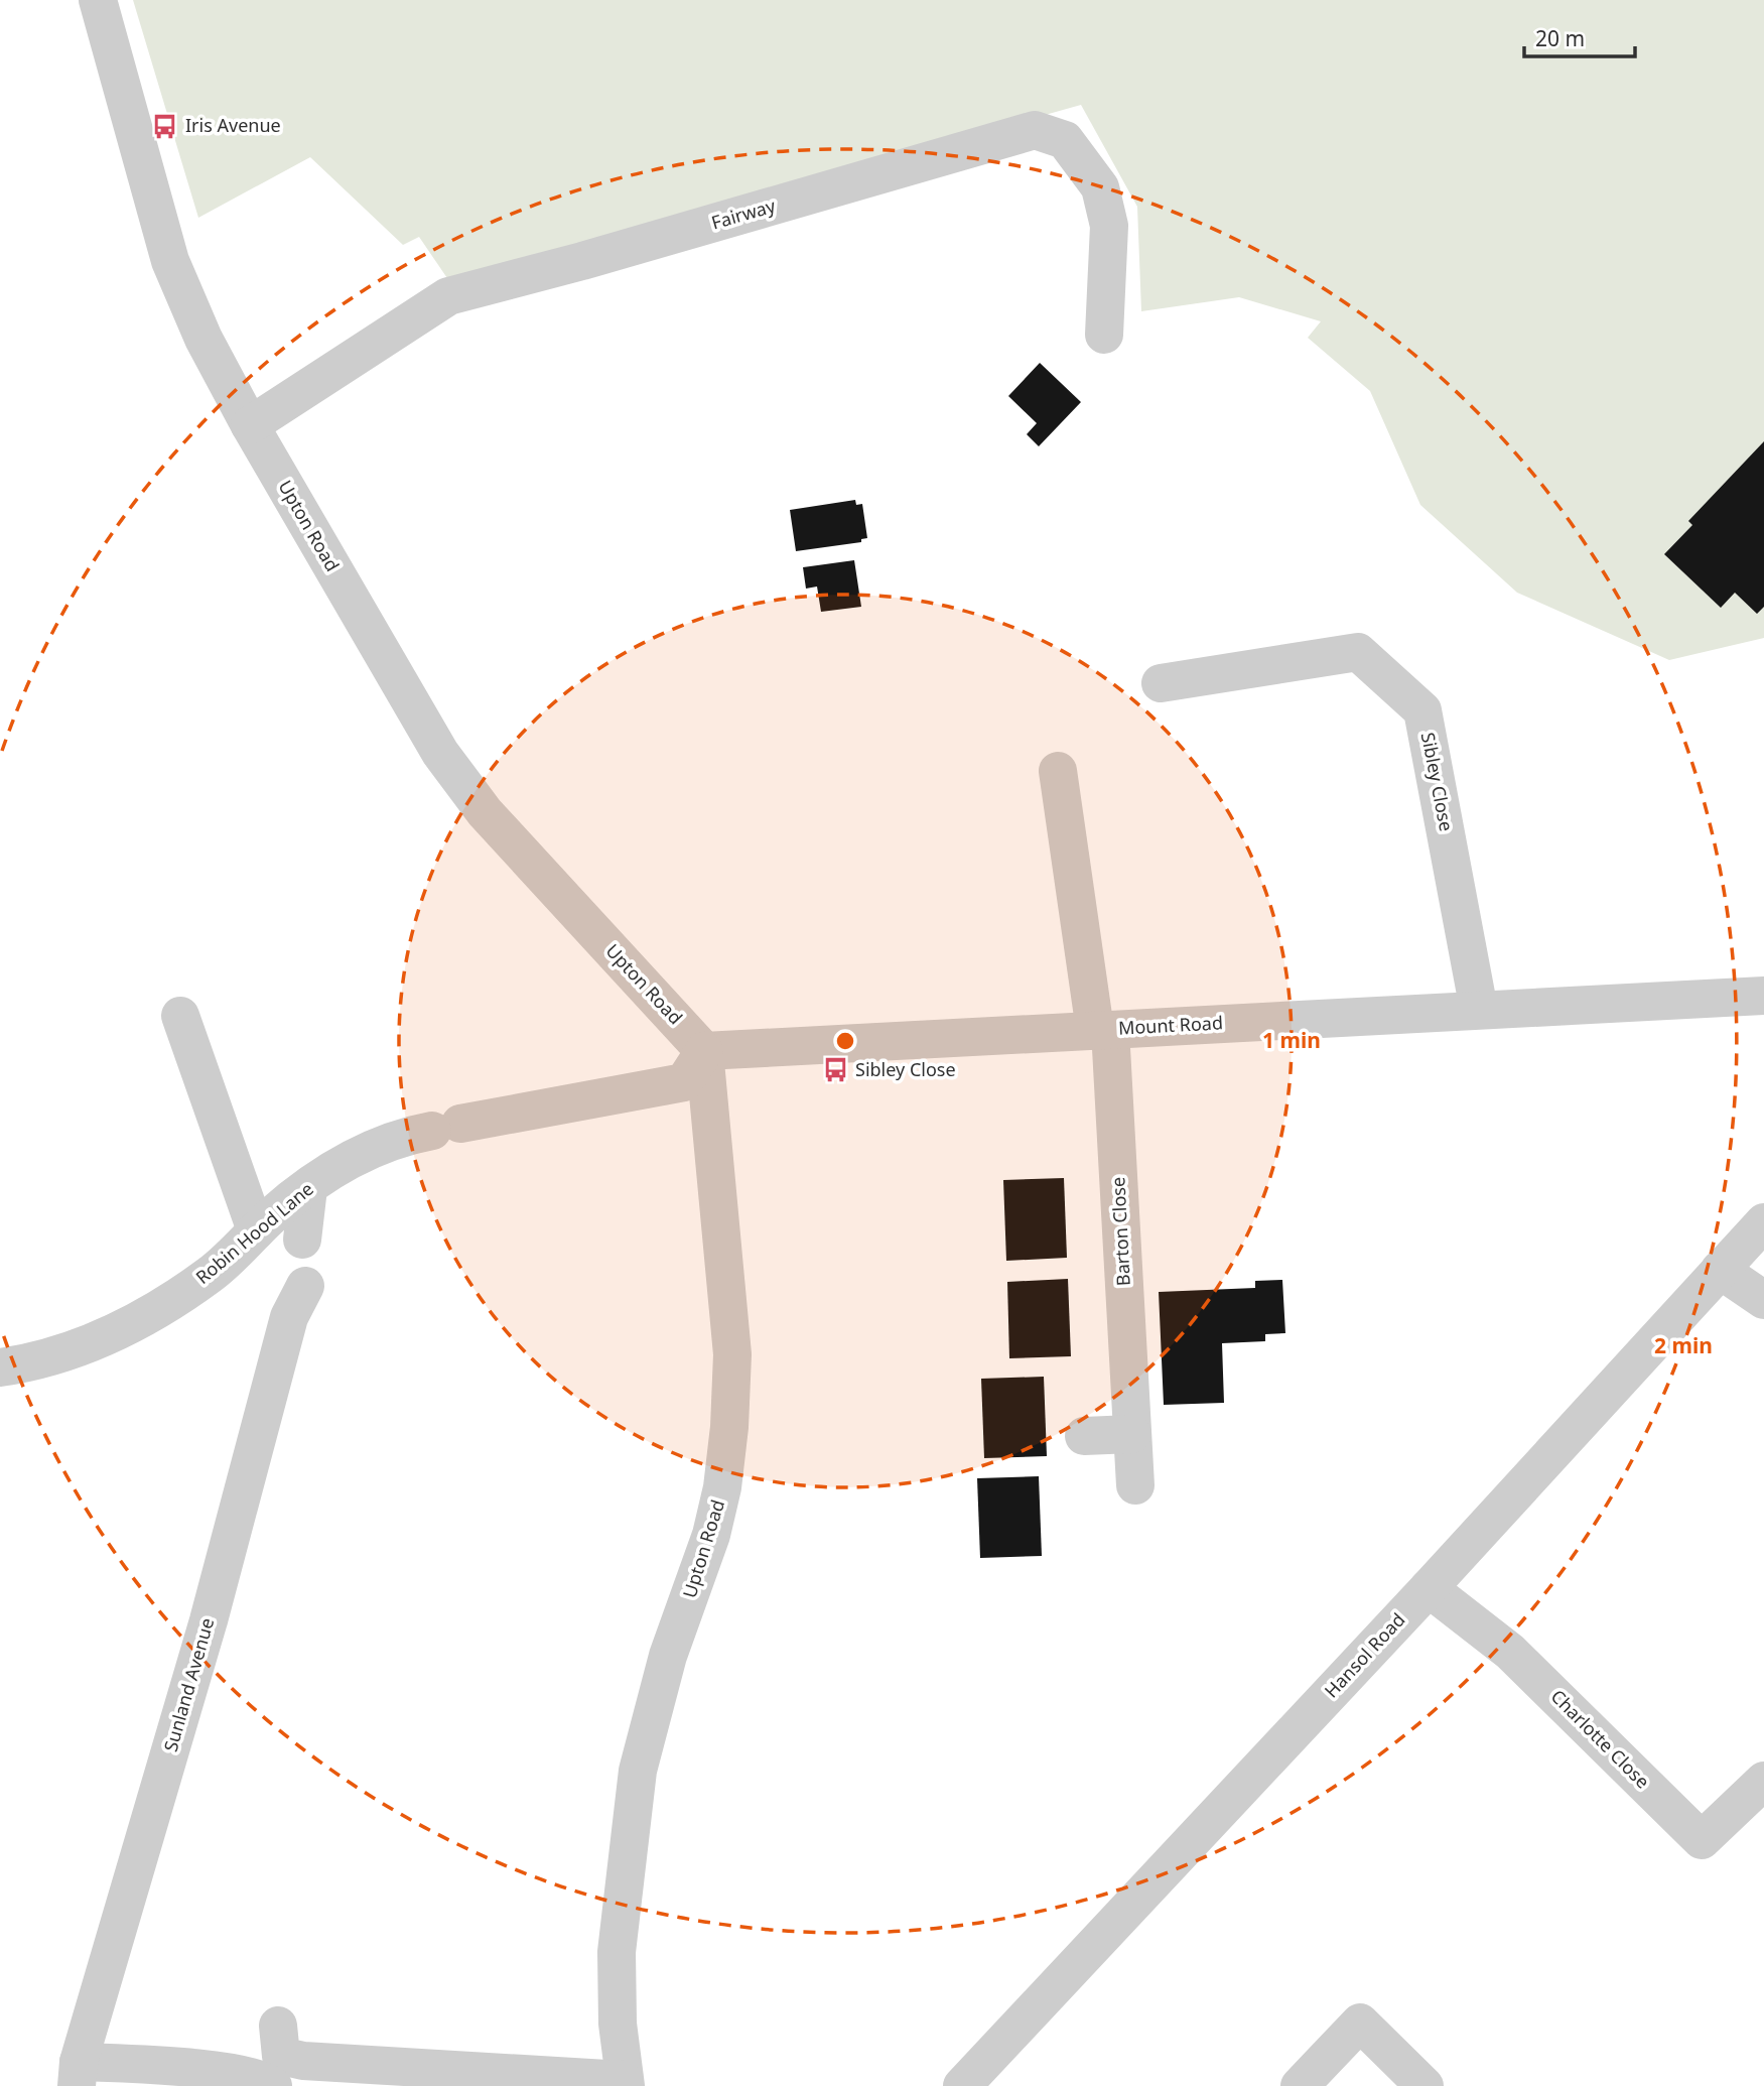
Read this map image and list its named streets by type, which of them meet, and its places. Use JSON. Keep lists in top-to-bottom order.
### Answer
{
  "streets": {
    "street": [
      "Fairway",
      "Upton Road",
      "Sibley Close",
      "Mount Road",
      "Barton Close",
      "Robin Hood Lane",
      "Hansol Road",
      "Sunland Avenue",
      "Charlotte Close"
    ]
  },
  "crossings": [
    ["Fairway", "Upton Road"],
    ["Upton Road", "Mount Road"],
    ["Upton Road", "Robin Hood Lane"],
    ["Sibley Close", "Mount Road"],
    ["Mount Road", "Barton Close"],
    ["Mount Road", "Robin Hood Lane"],
    ["Hansol Road", "Charlotte Close"]
  ],
  "places": {
    "bus stop": ["Iris Avenue", "Sibley Close"]
  },
  "scale_bar": "20 m",
  "rings": ["1 min", "2 min"]
}
